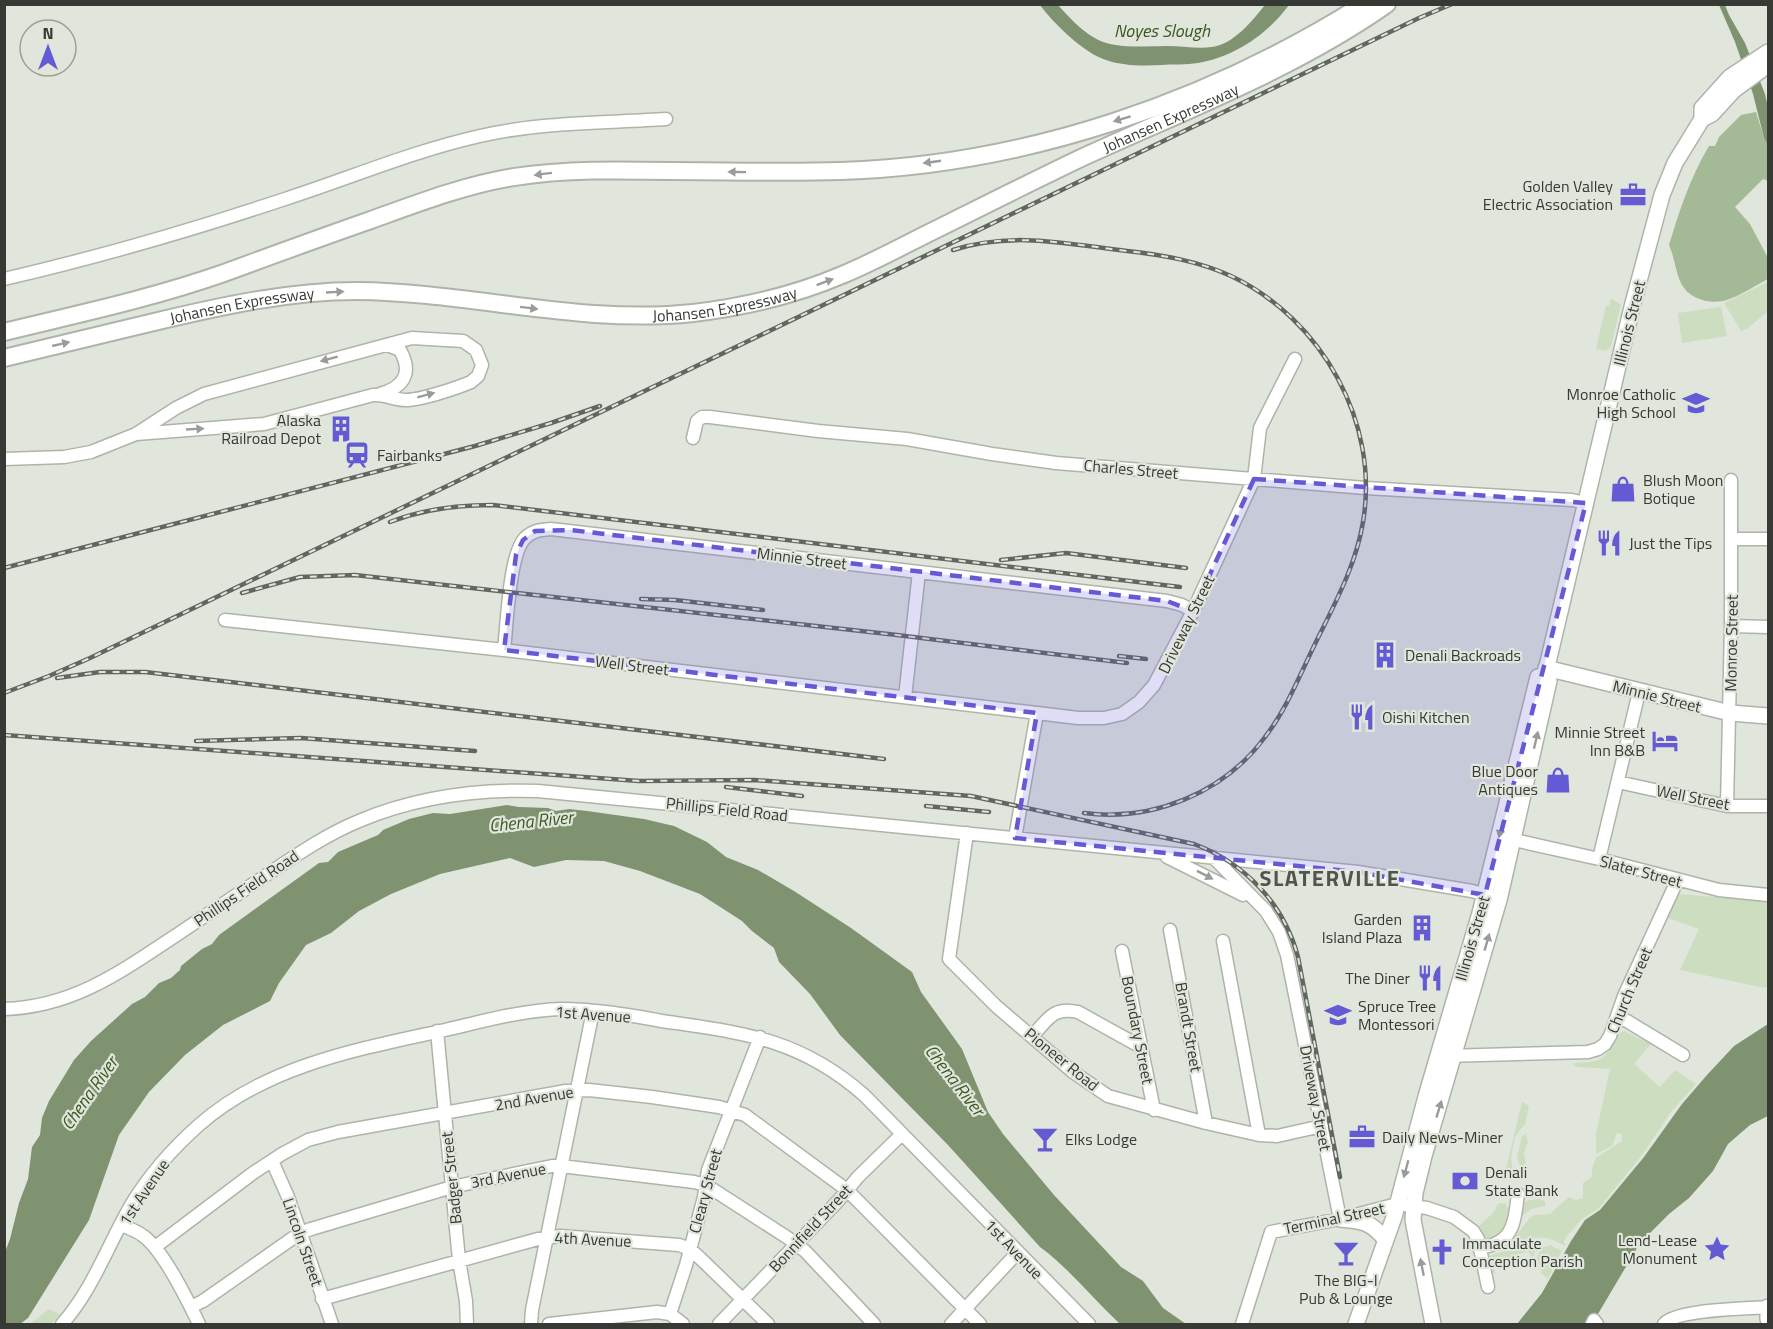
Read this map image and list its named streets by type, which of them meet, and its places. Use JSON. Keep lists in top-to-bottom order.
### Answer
{
  "streets": {
    "highway": ["Johansen Expressway"],
    "main road": ["Illinois Street", "Minnie Street"],
    "street": [
      "Charles Street",
      "Driveway Street",
      "Monroe Street",
      "Well Street",
      "Phillips Field Road",
      "Slater Street",
      "Church Street",
      "1st Avenue",
      "Brandt Street",
      "Boundary Street",
      "Pioneer Road",
      "2nd Avenue",
      "3rd Avenue",
      "Badger Street",
      "Cleary Street",
      "Terminal Street",
      "Bonnifield Street",
      "4th Avenue",
      "Lincoln Street"
    ]
  },
  "crossings": [
    ["Illinois Street", "Charles Street"],
    ["Illinois Street", "Minnie Street"],
    ["Illinois Street", "Phillips Field Road"],
    ["Illinois Street", "Slater Street"],
    ["Illinois Street", "Church Street"],
    ["Illinois Street", "Terminal Street"],
    ["Charles Street", "Driveway Street"],
    ["Minnie Street", "Driveway Street"],
    ["Minnie Street", "Monroe Street"],
    ["Minnie Street", "Well Street"],
    ["Driveway Street", "Well Street"],
    ["Driveway Street", "Phillips Field Road"],
    ["Driveway Street", "Pioneer Road"],
    ["Driveway Street", "Terminal Street"],
    ["Monroe Street", "Well Street"],
    ["Phillips Field Road", "Pioneer Road"],
    ["Slater Street", "Church Street"],
    ["1st Avenue", "Badger Street"],
    ["1st Avenue", "Cleary Street"],
    ["1st Avenue", "Bonnifield Street"],
    ["Brandt Street", "Pioneer Road"],
    ["Boundary Street", "Pioneer Road"],
    ["2nd Avenue", "Badger Street"],
    ["2nd Avenue", "Cleary Street"],
    ["2nd Avenue", "Bonnifield Street"],
    ["2nd Avenue", "Lincoln Street"],
    ["3rd Avenue", "Badger Street"],
    ["3rd Avenue", "Cleary Street"],
    ["3rd Avenue", "Bonnifield Street"],
    ["3rd Avenue", "Lincoln Street"],
    ["Badger Street", "4th Avenue"],
    ["Cleary Street", "4th Avenue"],
    ["Bonnifield Street", "4th Avenue"],
    ["4th Avenue", "Lincoln Street"]
  ],
  "districts": ["SLATERVILLE"],
  "water": ["Noyes Slough", "Chena River"],
  "places": {
    "office": ["Golden Valley Electric Association", "Daily News-Miner"],
    "school or university": ["Monroe Catholic High School", "Spruce Tree Montessori"],
    "building": ["Alaska Railroad Depot", "Denali Backroads", "Garden Island Plaza"],
    "station": ["Fairbanks"],
    "shop": ["Blush Moon Botique", "Blue Door Antiques"],
    "restaurant": ["Just the Tips", "Oishi Kitchen", "The Diner"],
    "hotel": ["Minnie Street Inn B&B"],
    "bar": ["Elks Lodge", "The BIG-I Pub & Lounge"],
    "bank": ["Denali State Bank"],
    "place": ["Lend-Lease Monument"],
    "church": ["Immaculate Conception Parish"]
  },
  "north": "top"
}
